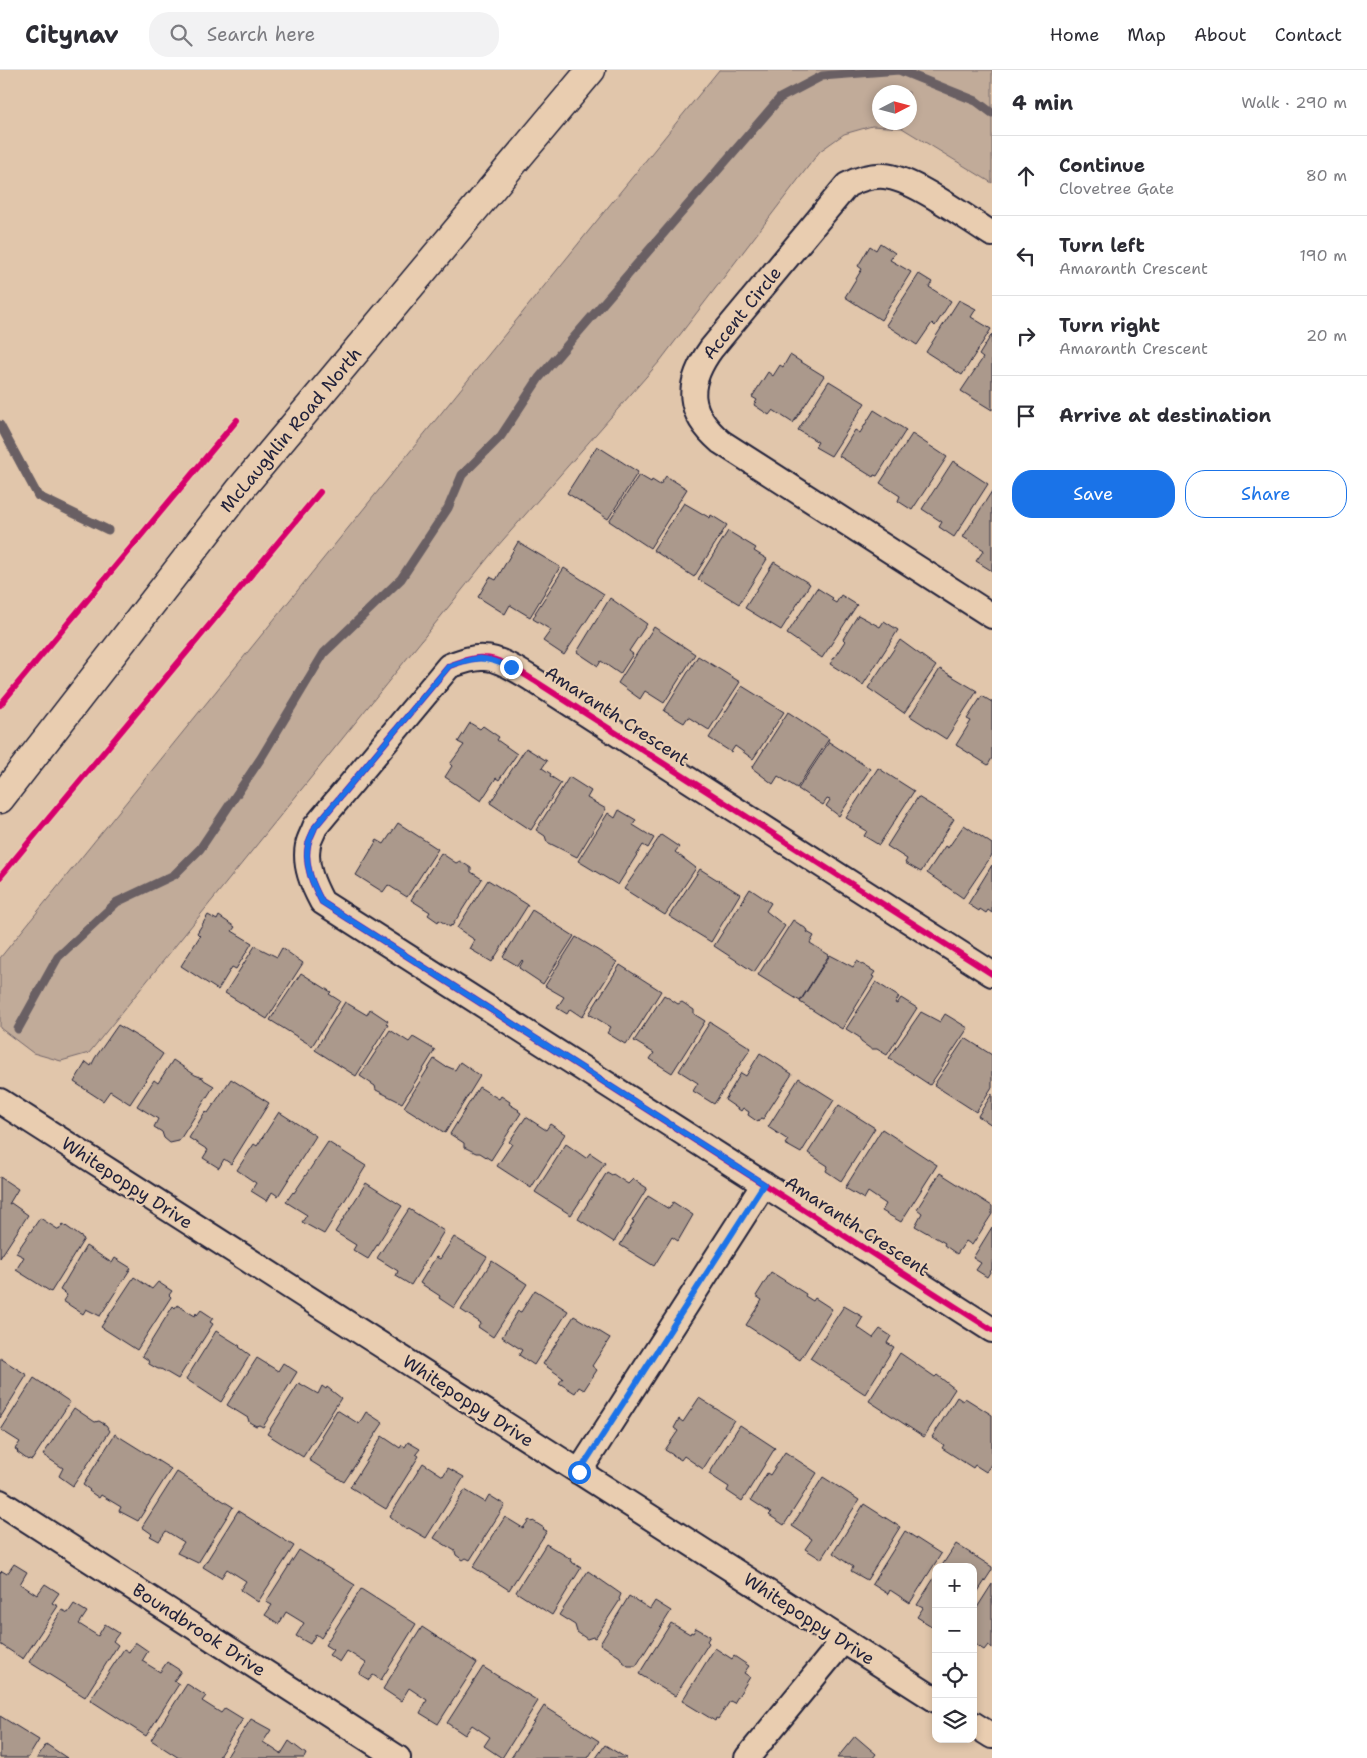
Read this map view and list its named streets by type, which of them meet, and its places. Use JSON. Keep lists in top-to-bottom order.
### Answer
{
  "streets": {
    "main road": ["McLaughlin Road North"],
    "street": [
      "Accent Circle",
      "Amaranth Crescent",
      "Whitepoppy Drive",
      "Boundbrook Drive"
    ]
  },
  "north": "right",
  "page": {
    "header": "Citynav",
    "search": "Search here",
    "nav": [
      "Home",
      "Map",
      "About",
      "Contact"
    ],
    "heading": ["4 min", "Walk · 290 m"],
    "list": [
      ["Continue", "Clovetree Gate", "80 m"],
      ["Turn left", "Amaranth Crescent", "190 m"],
      ["Turn right", "Amaranth Crescent", "20 m"],
      "Arrive at destination"
    ],
    "buttons": ["Save", "Share"],
    "map_buttons": ["+", "−"]
  }
}
